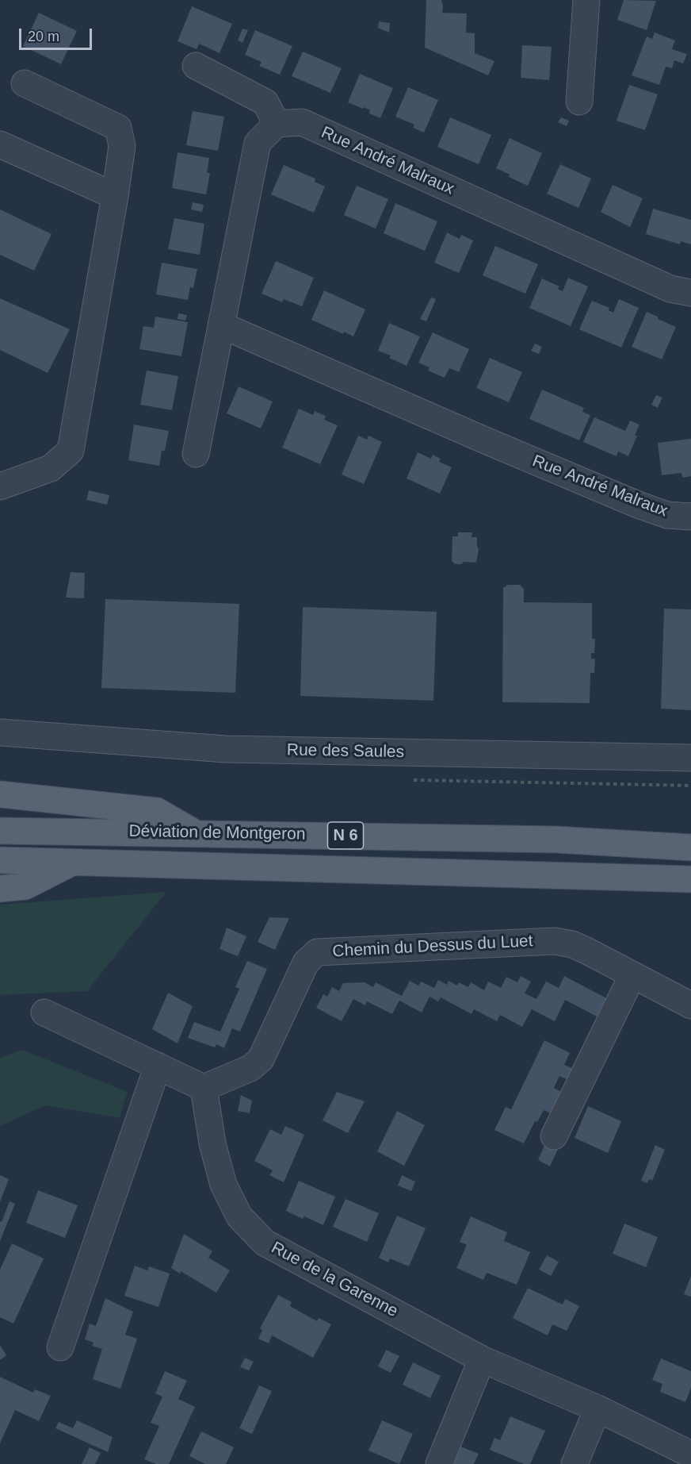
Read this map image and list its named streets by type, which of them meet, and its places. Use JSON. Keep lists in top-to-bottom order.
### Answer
{
  "streets": {
    "main road": ["Déviation de Montgeron", "N 6"],
    "street": [
      "Rue André Malraux",
      "Rue des Saules",
      "Chemin du Dessus du Luet",
      "Rue de la Garenne"
    ]
  },
  "crossings": [
    ["Chemin du Dessus du Luet", "Rue de la Garenne"]
  ],
  "scale_bar": "20 m"
}
